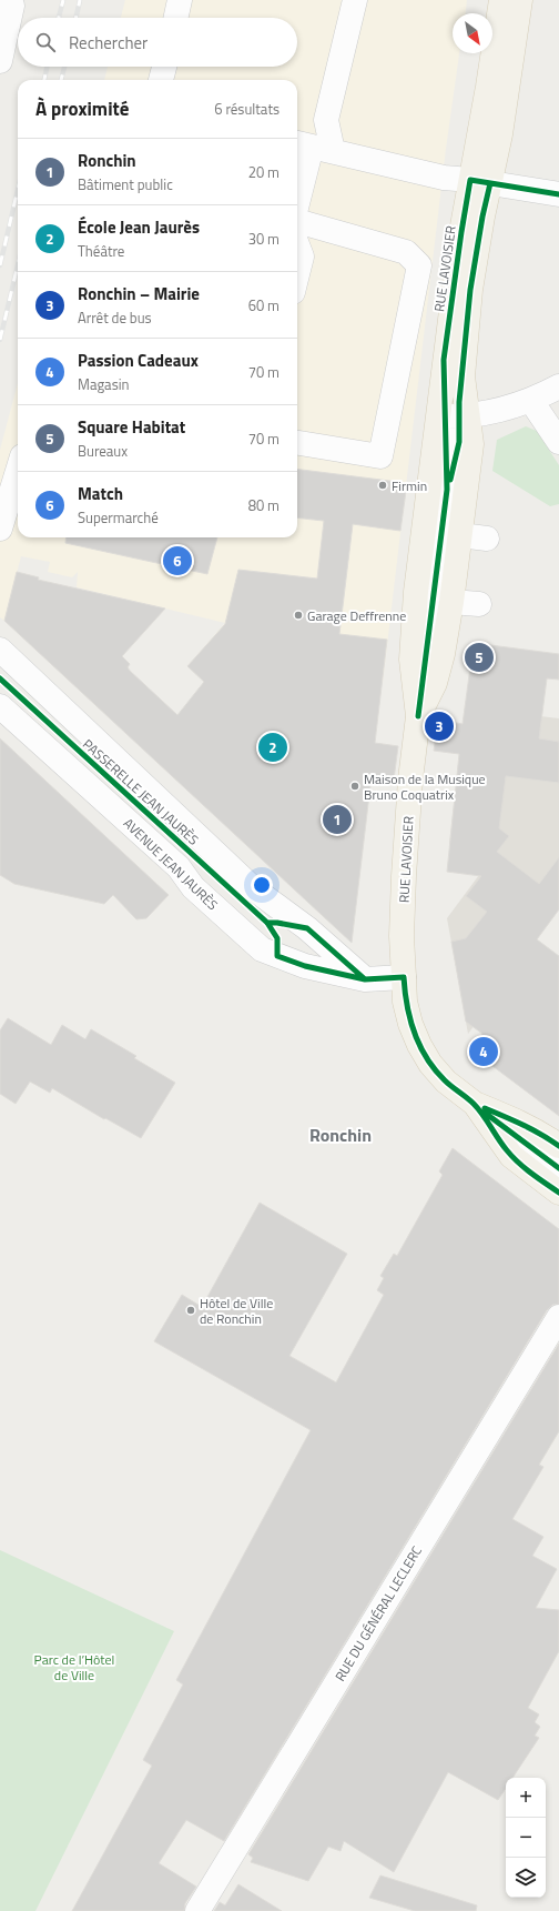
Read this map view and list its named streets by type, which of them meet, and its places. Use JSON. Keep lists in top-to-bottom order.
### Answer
{
  "streets": {
    "main road": ["RUE LAVOISIER"],
    "street": ["AVENUE JEAN JAURÈS", "RUE DU GÉNÉRAL LECLERC"],
    "cycle path": ["PASSERELLE JEAN JAURÈS"]
  },
  "crossings": [
    ["RUE LAVOISIER", "AVENUE JEAN JAURÈS"]
  ],
  "districts": ["Ronchin"],
  "parks": ["Parc de l’Hôtel de Ville"],
  "places": [
    "Firmin",
    "Garage Deffrenne",
    "Maison de la Musique Bruno Coquatrix",
    "Hôtel de Ville de Ronchin"
  ],
  "north": "bottom right",
  "page": {
    "search": "Rechercher",
    "heading": ["À proximité", "6 résultats"],
    "list": [
      {
        "mark": "1",
        "name": "Ronchin",
        "note": "Bâtiment public",
        "value": "20 m"
      },
      {
        "mark": "2",
        "name": "École Jean Jaurès",
        "note": "Théâtre",
        "value": "30 m"
      },
      {
        "mark": "3",
        "name": "Ronchin – Mairie",
        "note": "Arrêt de bus",
        "value": "60 m"
      },
      {
        "mark": "4",
        "name": "Passion Cadeaux",
        "note": "Magasin",
        "value": "70 m"
      },
      {
        "mark": "5",
        "name": "Square Habitat",
        "note": "Bureaux",
        "value": "70 m"
      },
      {
        "mark": "6",
        "name": "Match",
        "note": "Supermarché",
        "value": "80 m"
      }
    ],
    "pins": [
      "6",
      "5",
      "3",
      "2",
      "1",
      "4"
    ],
    "map_buttons": ["+", "−"]
  }
}
